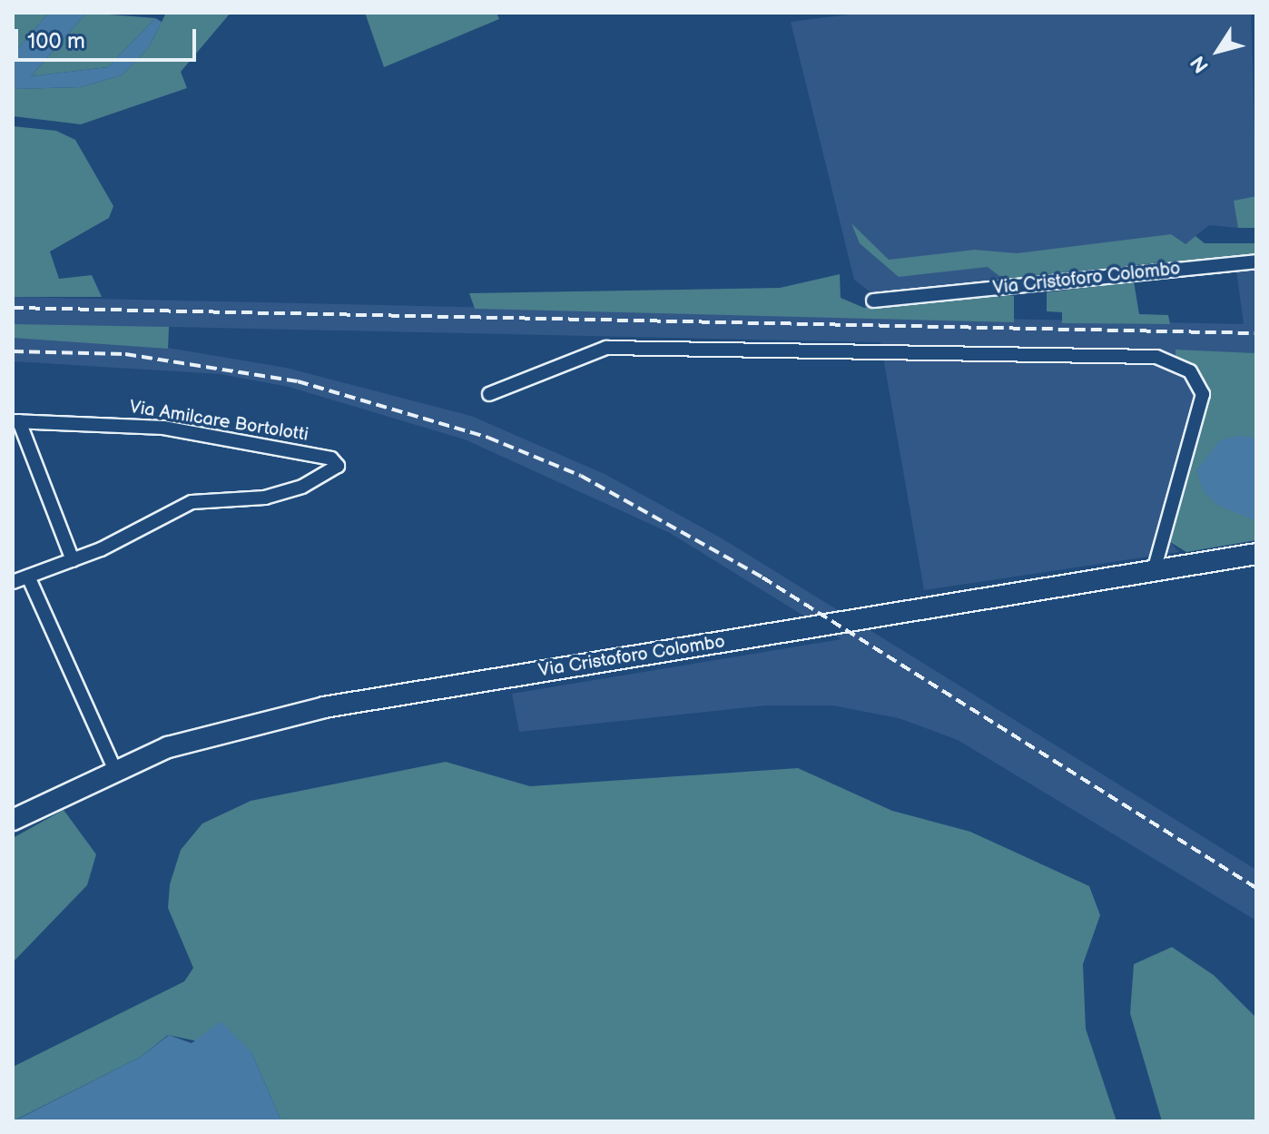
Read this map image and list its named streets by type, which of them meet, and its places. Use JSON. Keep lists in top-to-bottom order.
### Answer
{
  "streets": {
    "main road": ["Via Cristoforo Colombo"],
    "street": ["Via Amilcare Bortolotti"]
  },
  "scale_bar": "100 m",
  "north": "bottom left"
}
